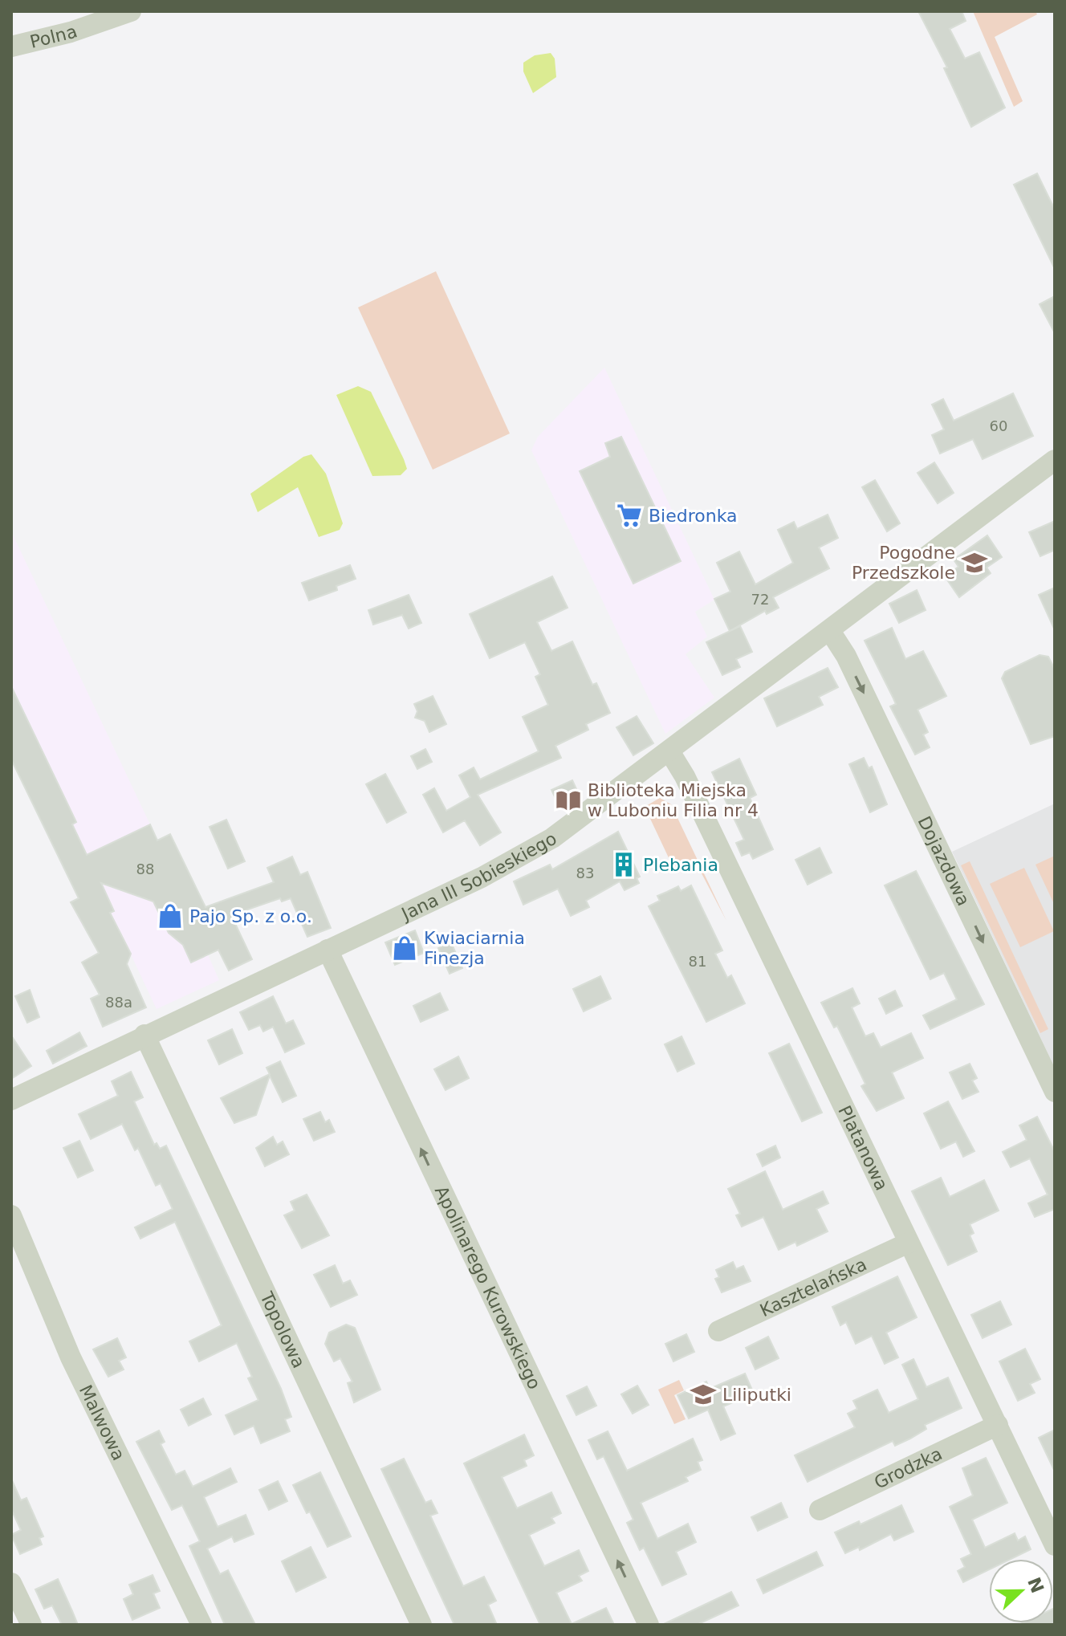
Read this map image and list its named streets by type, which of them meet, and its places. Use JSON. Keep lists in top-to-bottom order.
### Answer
{
  "streets": {
    "street": [
      "Polna",
      "Dojazdowa",
      "Jana III Sobieskiego",
      "Platanowa",
      "Kasztelańska",
      "Apolinarego Kurowskiego",
      "Topolowa",
      "Malwowa",
      "Grodzka"
    ]
  },
  "crossings": [
    ["Dojazdowa", "Jana III Sobieskiego"],
    ["Jana III Sobieskiego", "Platanowa"],
    ["Jana III Sobieskiego", "Apolinarego Kurowskiego"],
    ["Jana III Sobieskiego", "Topolowa"],
    ["Platanowa", "Kasztelańska"],
    ["Platanowa", "Grodzka"]
  ],
  "one_way": ["Dojazdowa", "Apolinarego Kurowskiego"],
  "places": {
    "supermarket": ["Biedronka"],
    "school or university": ["Pogodne Przedszkole", "Liliputki"],
    "library": ["Biblioteka Miejska w Luboniu Filia nr 4"],
    "building": ["Plebania"],
    "shop": ["Pajo Sp. z o.o.", "Kwiaciarnia Finezja"]
  },
  "house_numbers": [
    "60",
    "72",
    "88",
    "83",
    "81",
    "88a"
  ],
  "north": "right"
}
